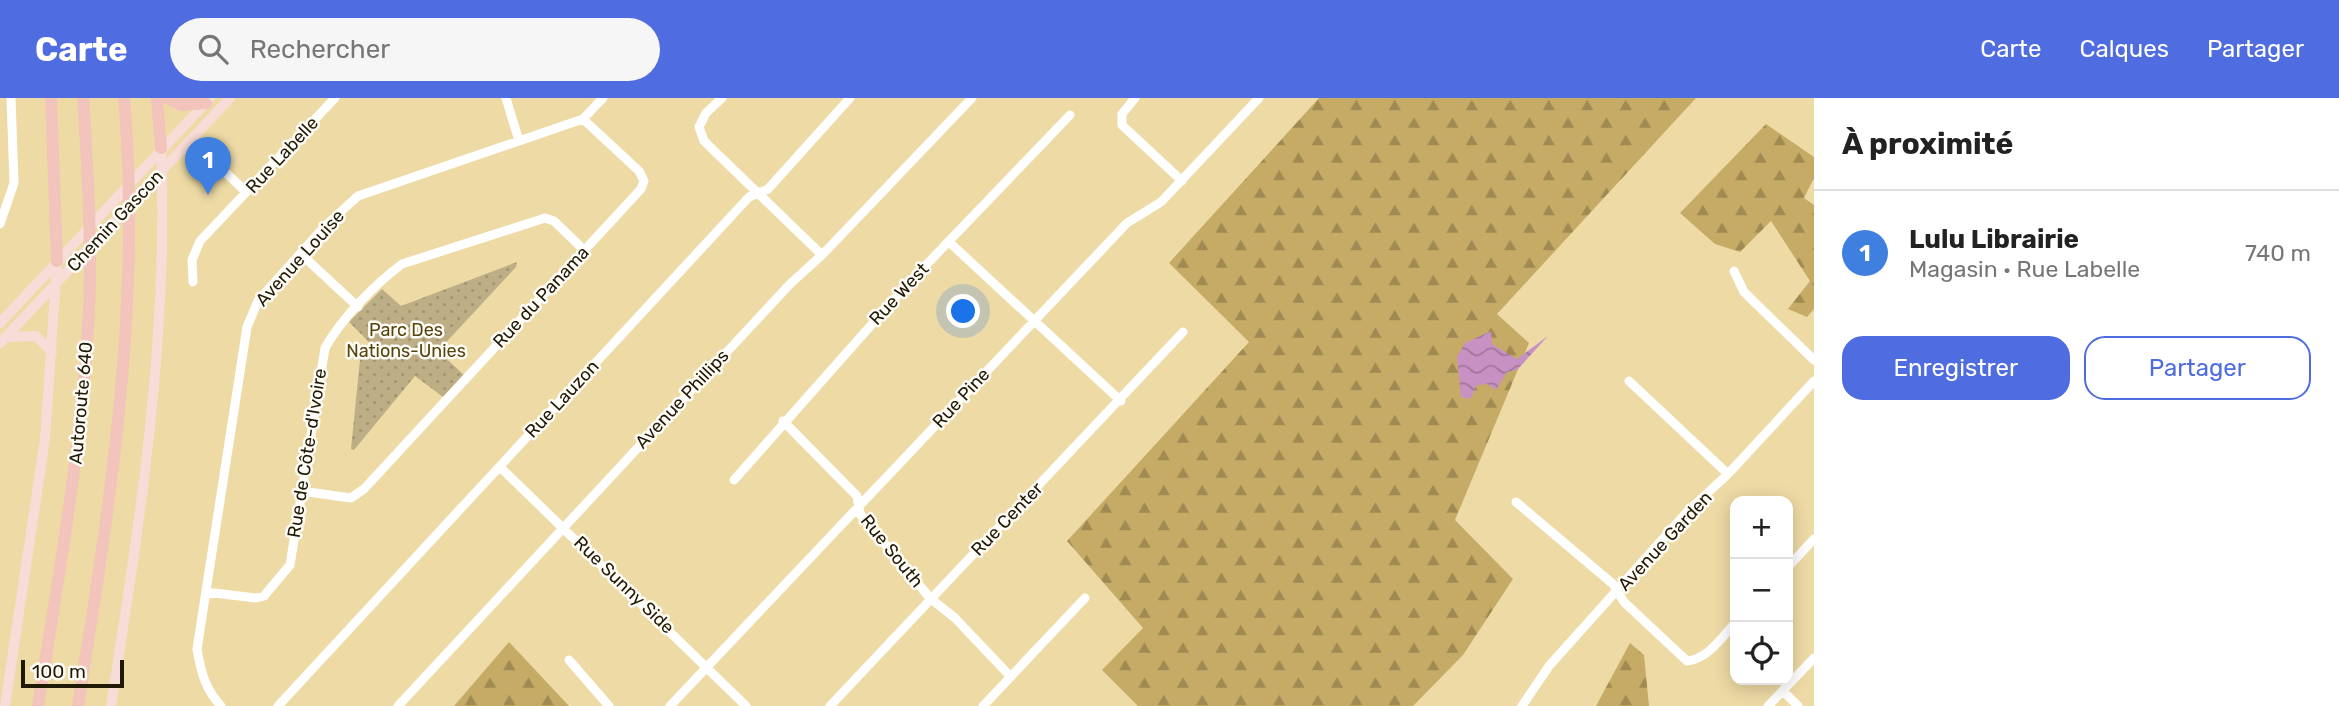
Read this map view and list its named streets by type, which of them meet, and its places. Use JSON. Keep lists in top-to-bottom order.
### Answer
{
  "streets": {
    "highway": ["Autoroute 640"],
    "main road": ["Chemin Gascon"],
    "street": [
      "Rue Labelle",
      "Avenue Louise",
      "Rue West",
      "Rue du Panama",
      "Rue Pine",
      "Rue Lauzon",
      "Avenue Phillips",
      "Rue de Côte-d'Ivoire",
      "Rue Center",
      "Avenue Garden",
      "Rue South",
      "Rue Sunny Side"
    ]
  },
  "crossings": [
    ["Avenue Louise", "Rue du Panama"],
    ["Avenue Louise", "Rue de Côte-d'Ivoire"],
    ["Rue West", "Rue South"],
    ["Rue du Panama", "Rue de Côte-d'Ivoire"],
    ["Rue Pine", "Rue South"],
    ["Rue Pine", "Rue Sunny Side"],
    ["Rue Lauzon", "Rue Sunny Side"],
    ["Avenue Phillips", "Rue Sunny Side"],
    ["Rue Center", "Rue South"]
  ],
  "parks": ["Parc Des Nations-Unies"],
  "scale_bar": "100 m",
  "page": {
    "header": "Carte",
    "search": "Rechercher",
    "nav": ["Carte", "Calques", "Partager"],
    "heading": "À proximité",
    "pins": "1",
    "list": [
      {
        "mark": "1",
        "name": "Lulu Librairie",
        "note": "Magasin · Rue Labelle",
        "value": "740 m"
      }
    ],
    "buttons": ["Enregistrer", "Partager"],
    "map_buttons": ["+", "−"],
    "scale": "100 m"
  }
}
